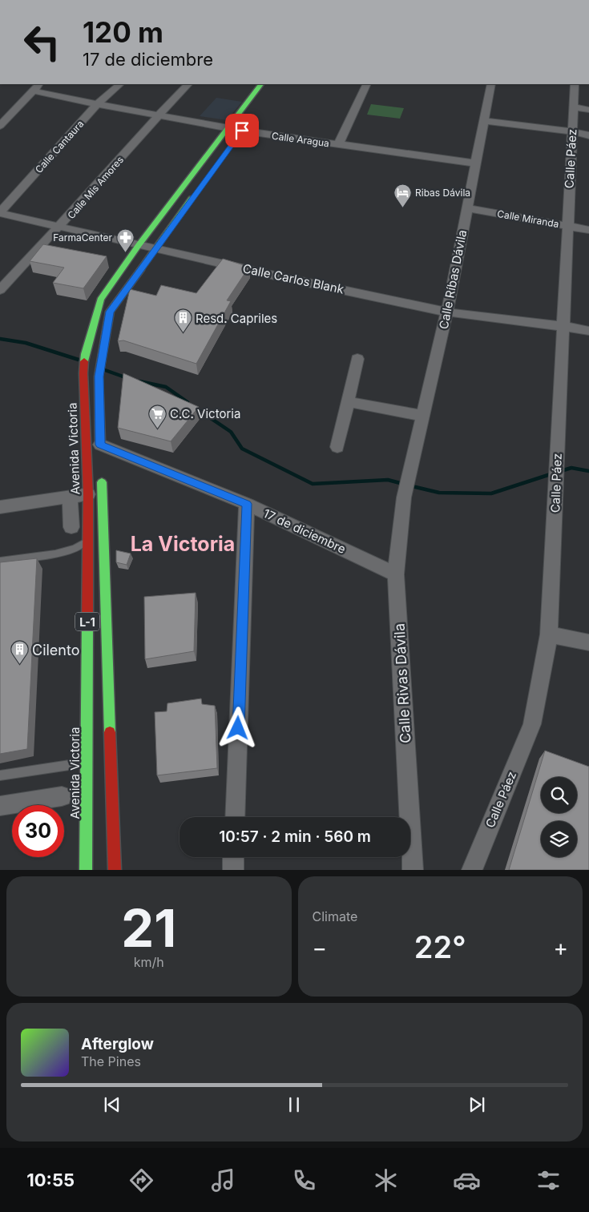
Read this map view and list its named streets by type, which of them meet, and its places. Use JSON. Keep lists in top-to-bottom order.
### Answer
{
  "streets": {
    "main road": ["Avenida Victoria", "L-1"],
    "street": [
      "Calle Aragua",
      "Calle Cantaura",
      "Calle Páez",
      "Calle Mis Amores",
      "Calle Miranda",
      "Calle Carlos Blank",
      "Calle Ríbas Dávila",
      "17 de diciembre",
      "Calle Rivas Dávila"
    ]
  },
  "crossings": [
    ["Calle Aragua", "Calle Cantaura"],
    ["Calle Aragua", "Calle Mis Amores"],
    ["Calle Aragua", "Calle Ríbas Dávila"],
    ["Calle Aragua", "Avenida Victoria"],
    ["Calle Cantaura", "Calle Carlos Blank"],
    ["Calle Páez", "Calle Miranda"],
    ["Calle Páez", "Calle Carlos Blank"],
    ["Calle Mis Amores", "Calle Carlos Blank"],
    ["Calle Miranda", "Calle Ríbas Dávila"],
    ["Calle Carlos Blank", "Calle Ríbas Dávila"],
    ["Calle Carlos Blank", "Avenida Victoria"],
    ["Calle Ríbas Dávila", "Calle Rivas Dávila"],
    ["17 de diciembre", "Calle Rivas Dávila"]
  ],
  "districts": ["La Victoria"],
  "places": {
    "hotel": ["Ribas Dávila"],
    "pharmacy": ["FarmaCenter"],
    "building": ["Resd. Capriles", "Cilento"],
    "supermarket": ["C.C. Victoria"]
  },
  "page": {
    "turn": ["120 m", "17 de diciembre"],
    "limit": "30",
    "trip": "10:57 · 2 min · 560 m",
    "tile": [
      ["21", "km/h"],
      "Climate"
    ],
    "heat": ["−", "22°", "+"],
    "song": ["Afterglow", "The Pines"],
    "tabs": "10:55"
  }
}
